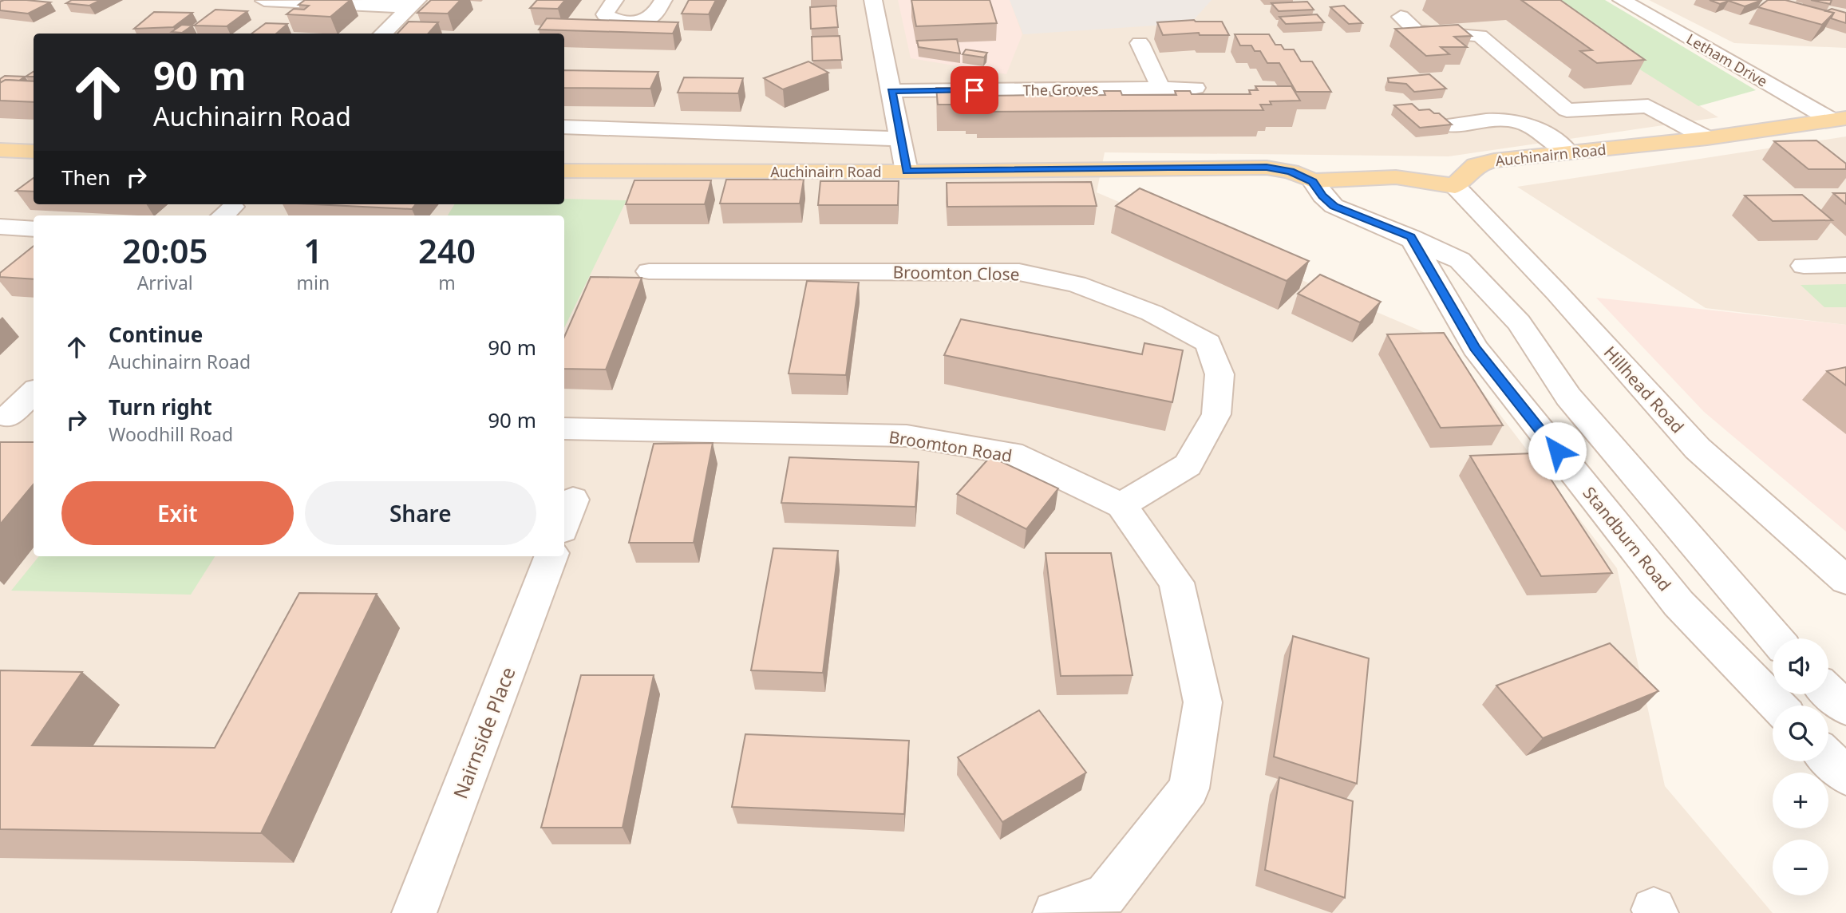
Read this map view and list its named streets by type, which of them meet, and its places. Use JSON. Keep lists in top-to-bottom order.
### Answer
{
  "streets": {
    "main road": ["Auchinairn Road"],
    "street": [
      "Letham Drive",
      "The Groves",
      "Broomton Close",
      "Hillhead Road",
      "Broomton Road",
      "Standburn Road",
      "Nairnside Place"
    ]
  },
  "crossings": [
    ["Letham Drive", "Auchinairn Road"],
    ["Auchinairn Road", "Hillhead Road"],
    ["Broomton Close", "Broomton Road"]
  ],
  "page": {
    "turn": ["90 m", "Auchinairn Road"],
    "then": "Then",
    "eta": [
      "20:05",
      "Arrival",
      "1",
      "min",
      "240",
      "m"
    ],
    "list": [
      {
        "name": "Continue",
        "note": "Auchinairn Road",
        "value": "90 m"
      },
      {
        "name": "Turn right",
        "note": "Woodhill Road",
        "value": "90 m"
      }
    ],
    "buttons": ["Exit", "Share"],
    "map_buttons": ["+", "−"]
  }
}
